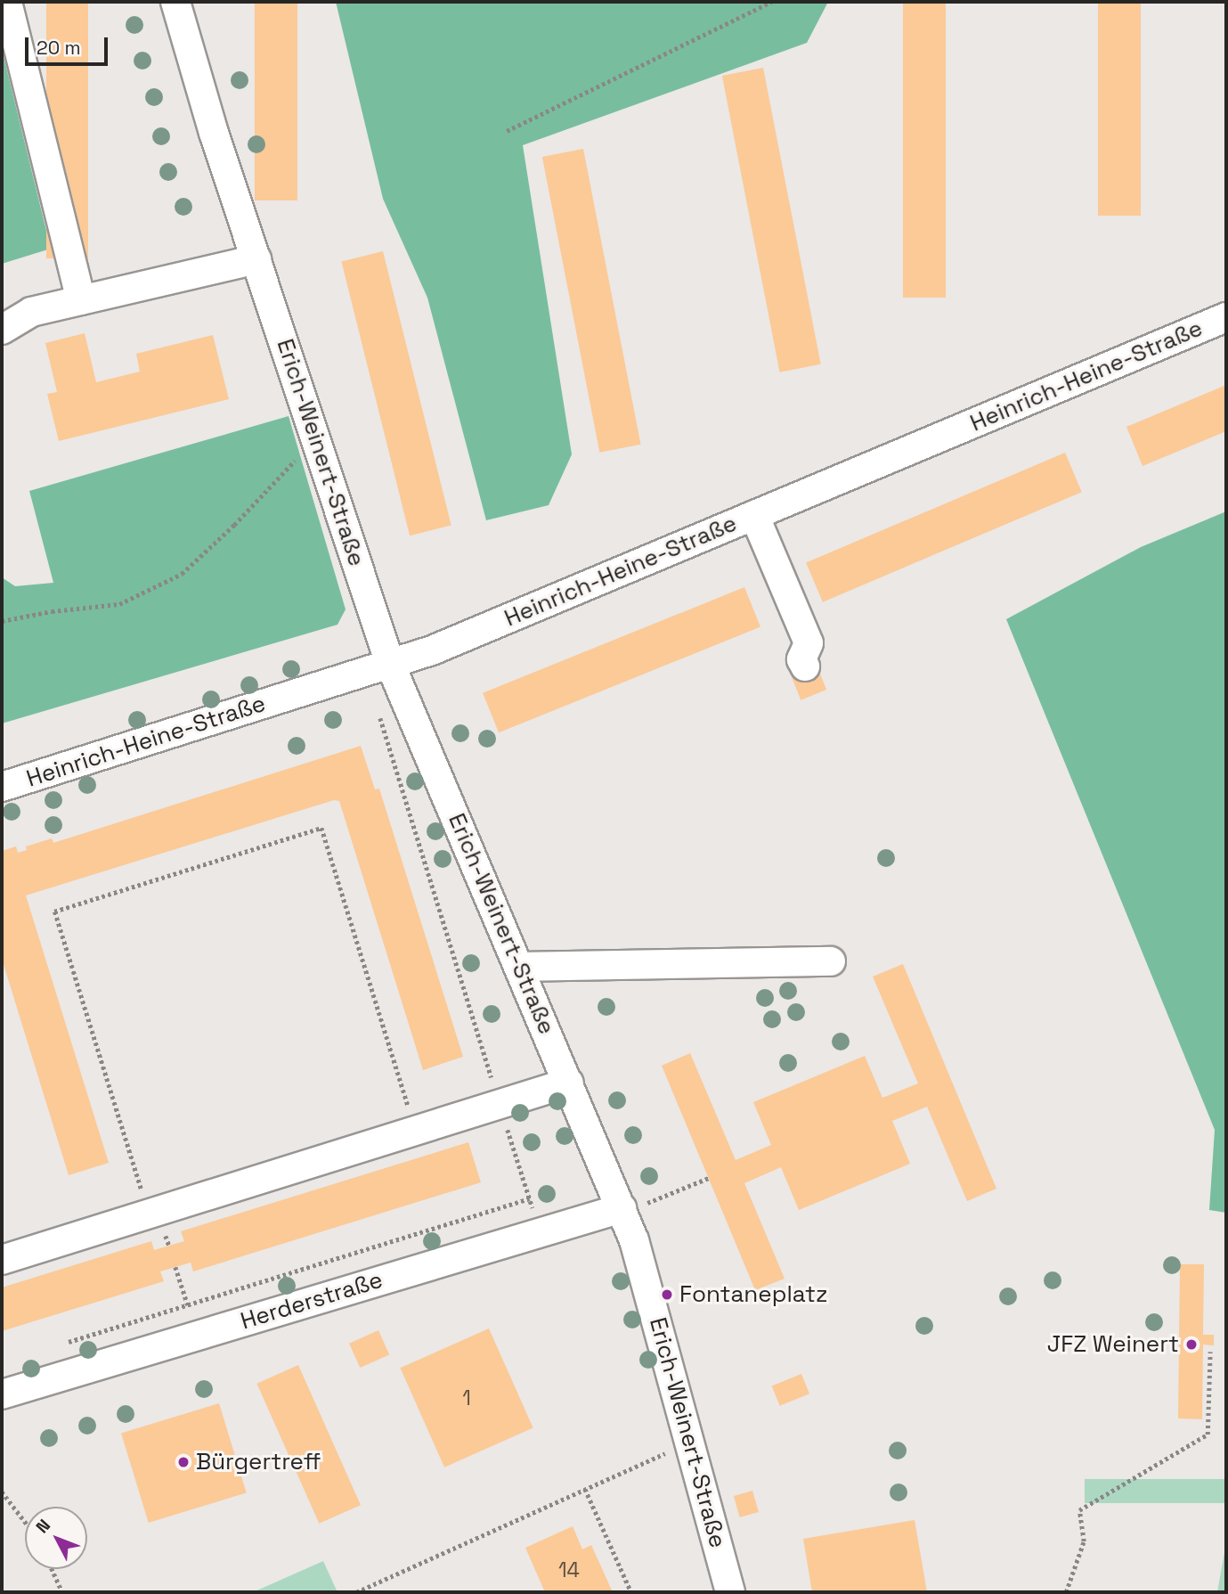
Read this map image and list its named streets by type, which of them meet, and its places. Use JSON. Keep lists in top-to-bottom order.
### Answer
{
  "streets": {
    "street": ["Heinrich-Heine-Straße", "Erich-Weinert-Straße", "Herderstraße"]
  },
  "crossings": [
    ["Heinrich-Heine-Straße", "Erich-Weinert-Straße"],
    ["Erich-Weinert-Straße", "Herderstraße"]
  ],
  "places": ["Fontaneplatz", "JFZ Weinert", "Bürgertreff"],
  "house_numbers": ["1", "14"],
  "scale_bar": "20 m",
  "north": "top left"
}
